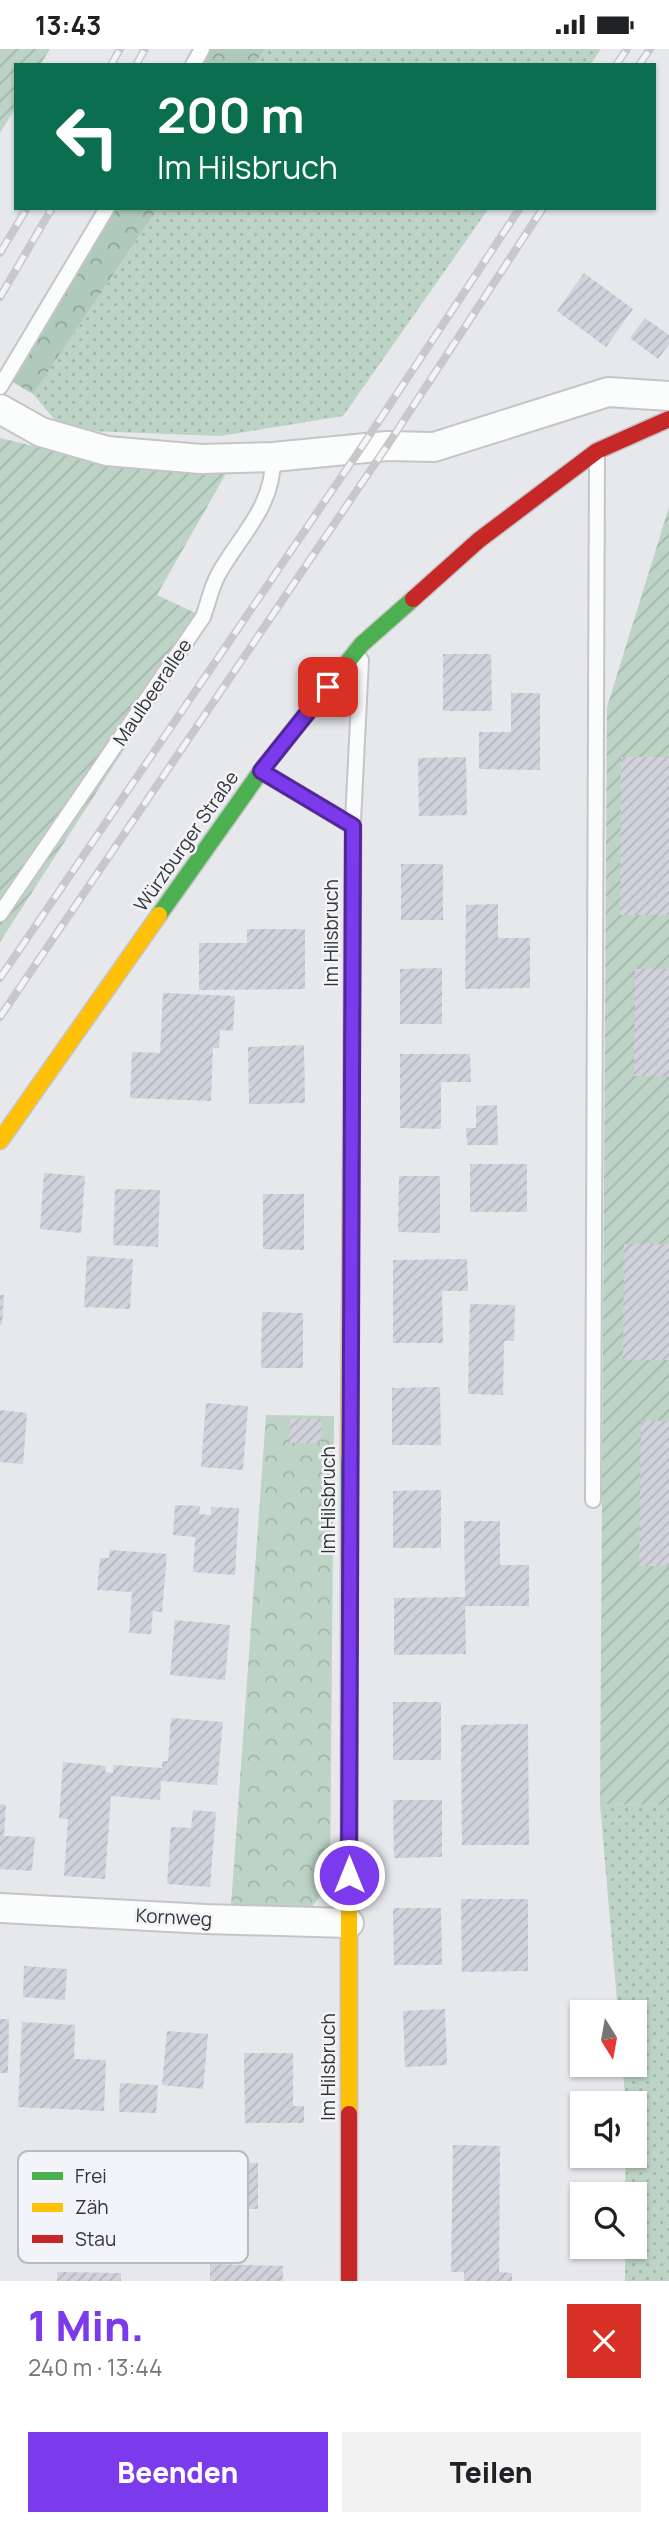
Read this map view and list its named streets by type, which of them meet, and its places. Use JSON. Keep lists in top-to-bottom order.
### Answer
{
  "streets": {
    "street": ["Würzburger Straße", "Im Hilsbruch", "Kornweg"],
    "lane": ["Maulbeerallee"]
  },
  "crossings": [
    ["Im Hilsbruch", "Kornweg"]
  ],
  "legend": ["Frei", "Zäh", "Stau"],
  "north": "bottom",
  "page": {
    "status": "13:43",
    "turn": ["200 m", "Im Hilsbruch"],
    "heading": ["1 Min.", "240 m · 13:44"],
    "buttons": ["Beenden", "Teilen"]
  }
}
